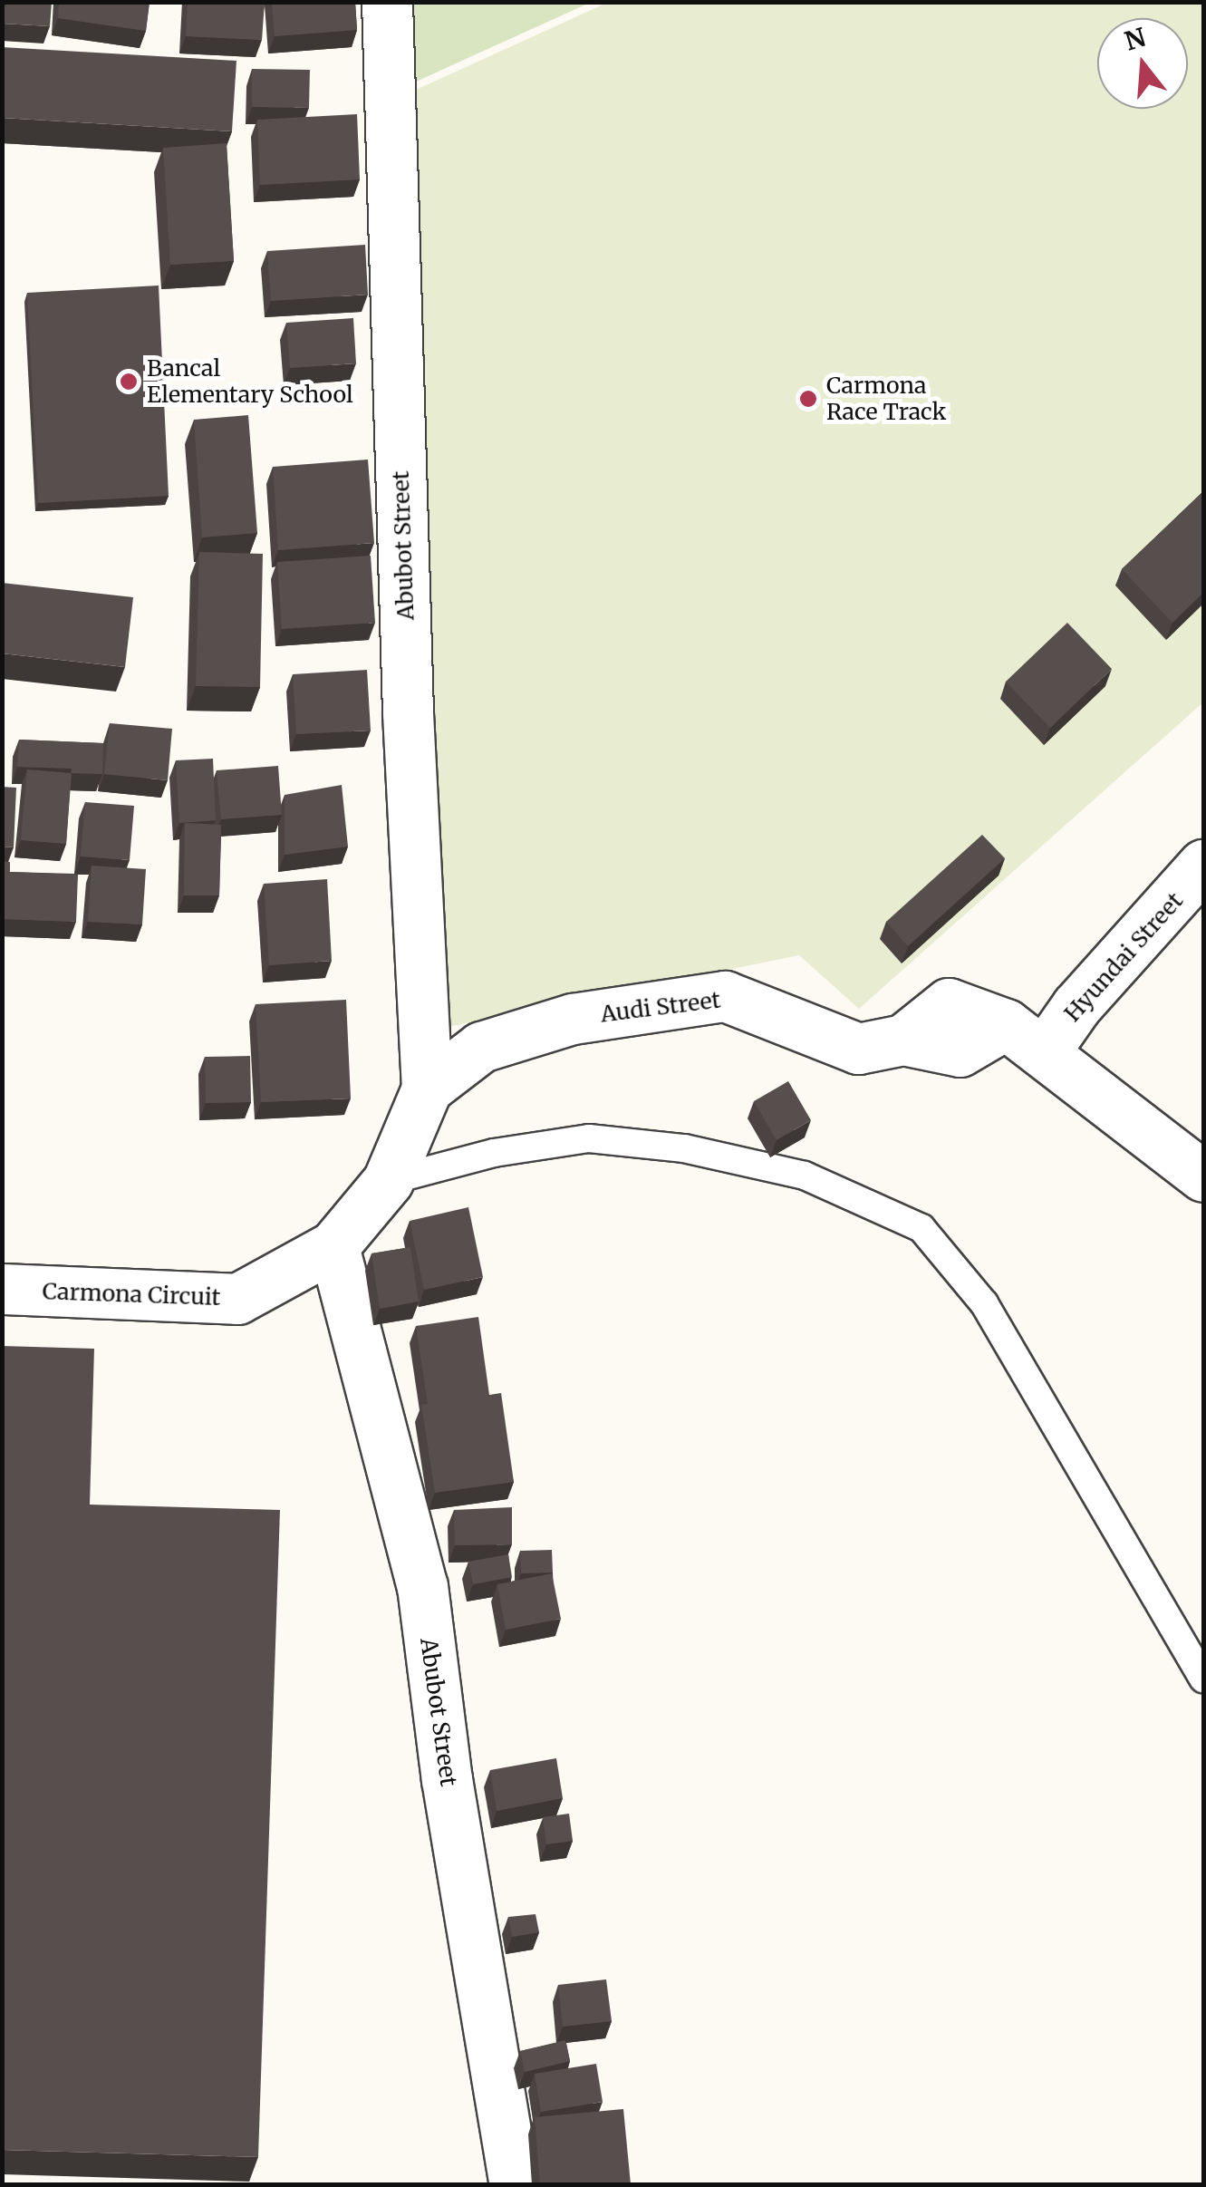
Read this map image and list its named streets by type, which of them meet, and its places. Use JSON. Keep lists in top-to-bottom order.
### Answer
{
  "streets": {
    "street": [
      "Abubot Street",
      "Hyundai Street",
      "Audi Street",
      "Carmona Circuit"
    ]
  },
  "crossings": [
    ["Abubot Street", "Audi Street"],
    ["Abubot Street", "Carmona Circuit"],
    ["Hyundai Street", "Audi Street"],
    ["Audi Street", "Carmona Circuit"]
  ],
  "places": ["Bancal Elementary School", "Carmona Race Track"],
  "north": "top"
}
